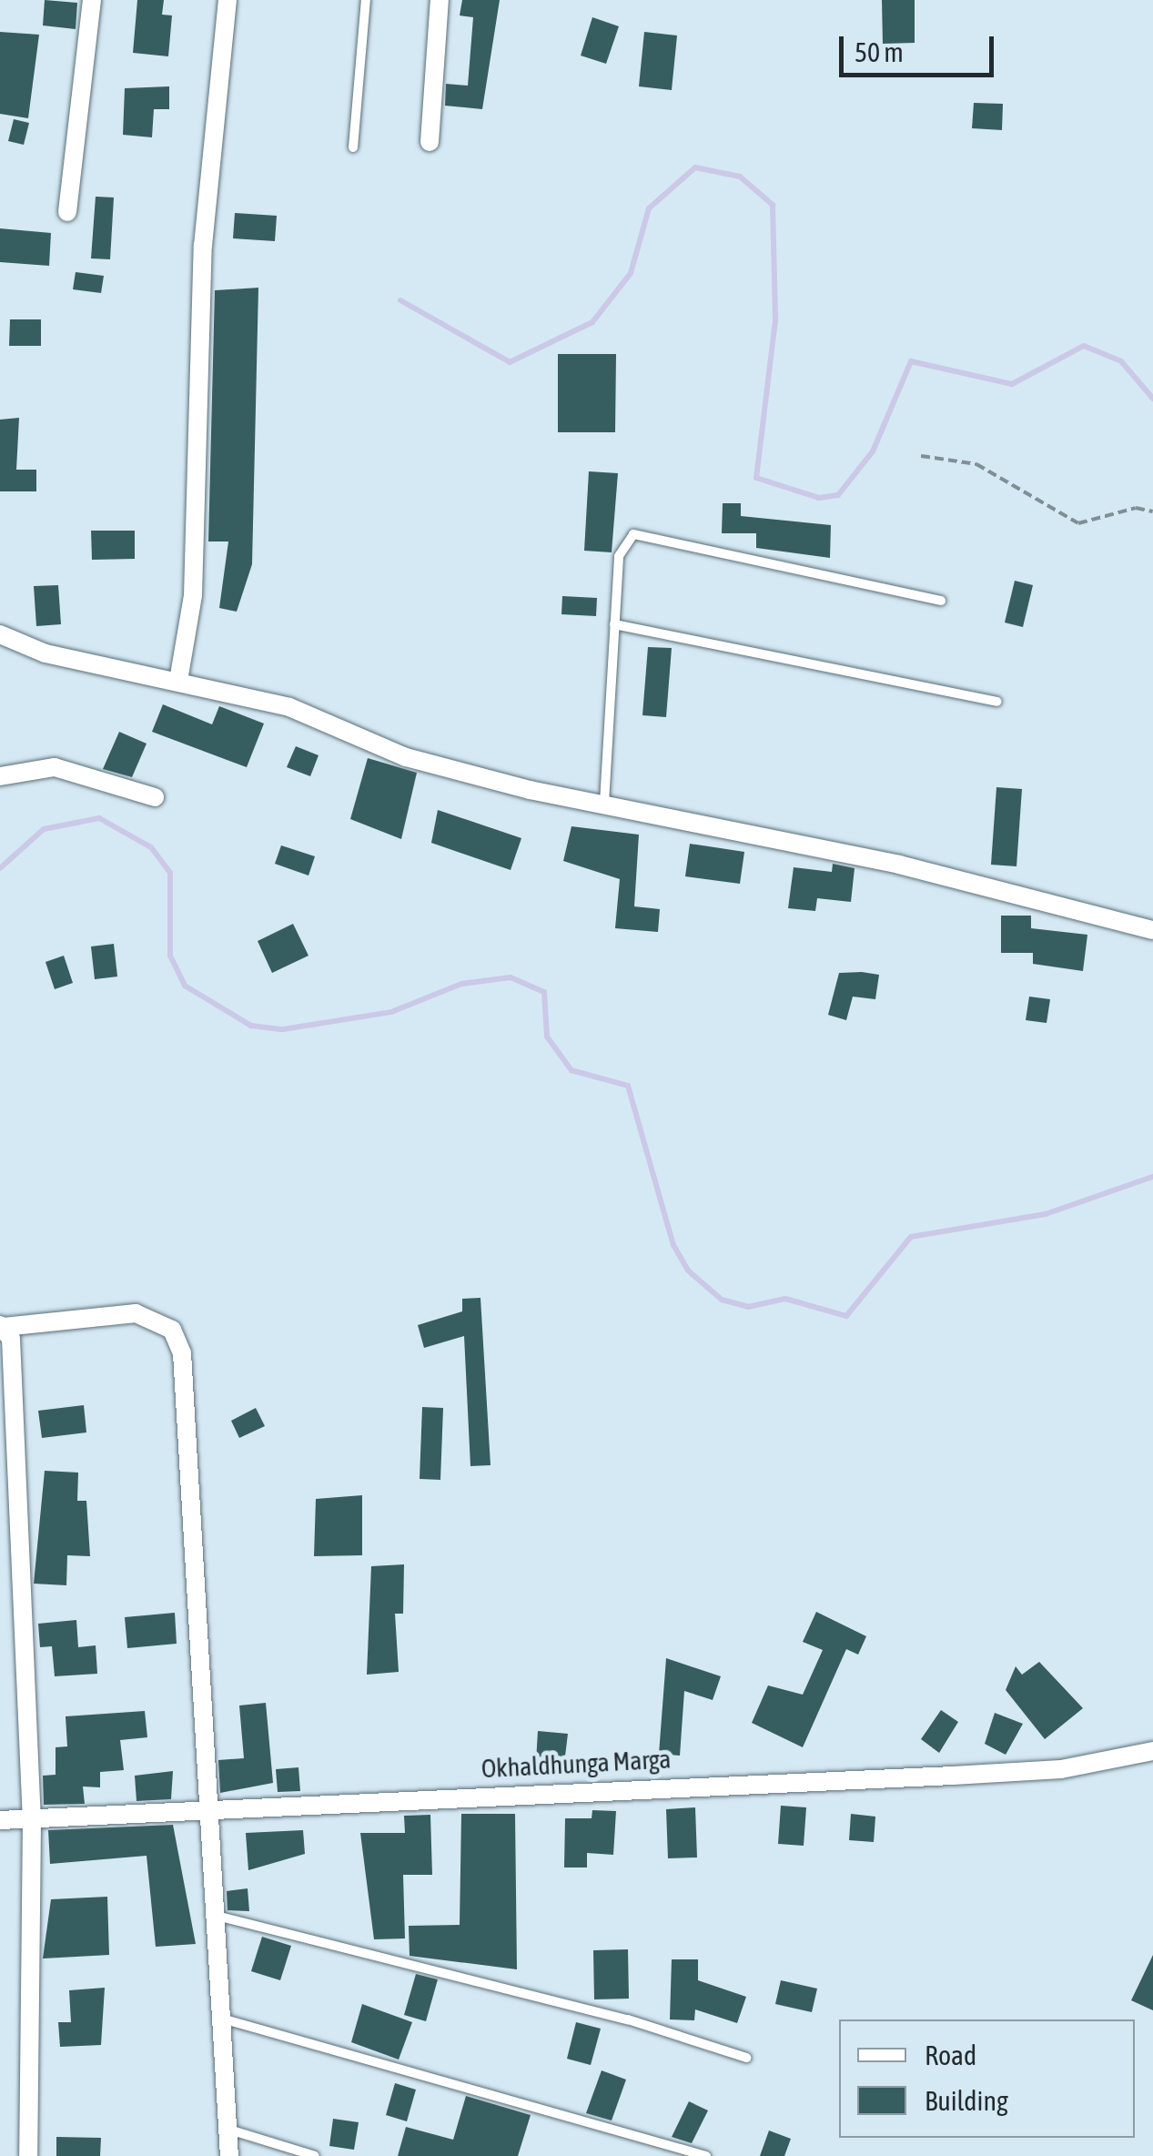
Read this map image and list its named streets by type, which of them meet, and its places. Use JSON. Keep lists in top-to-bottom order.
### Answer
{
  "streets": {
    "street": ["Okhaldhunga Marga"]
  },
  "legend": ["Road", "Building"],
  "scale_bar": "50 m"
}
